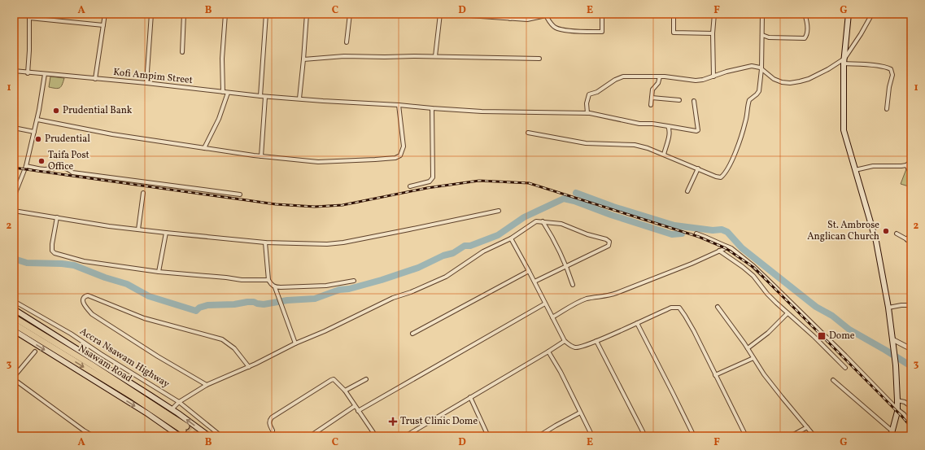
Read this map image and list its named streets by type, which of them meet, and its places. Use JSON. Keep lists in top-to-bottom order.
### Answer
{
  "streets": {
    "highway": ["Nsawam Road"],
    "street": ["Kofi Ampim Street", "Accra Nsawam Highway"]
  },
  "places": {
    "other": [
      "Prudential Bank",
      "Prudential",
      "Taifa Post Office",
      "St. Ambrose Anglican Church"
    ],
    "transit": ["Dome"],
    "health": ["Trust Clinic Dome"]
  },
  "grid": {
    "columns": [
      "A",
      "B",
      "C",
      "D",
      "E",
      "F",
      "G"
    ],
    "rows": ["1", "2", "3"]
  }
}
